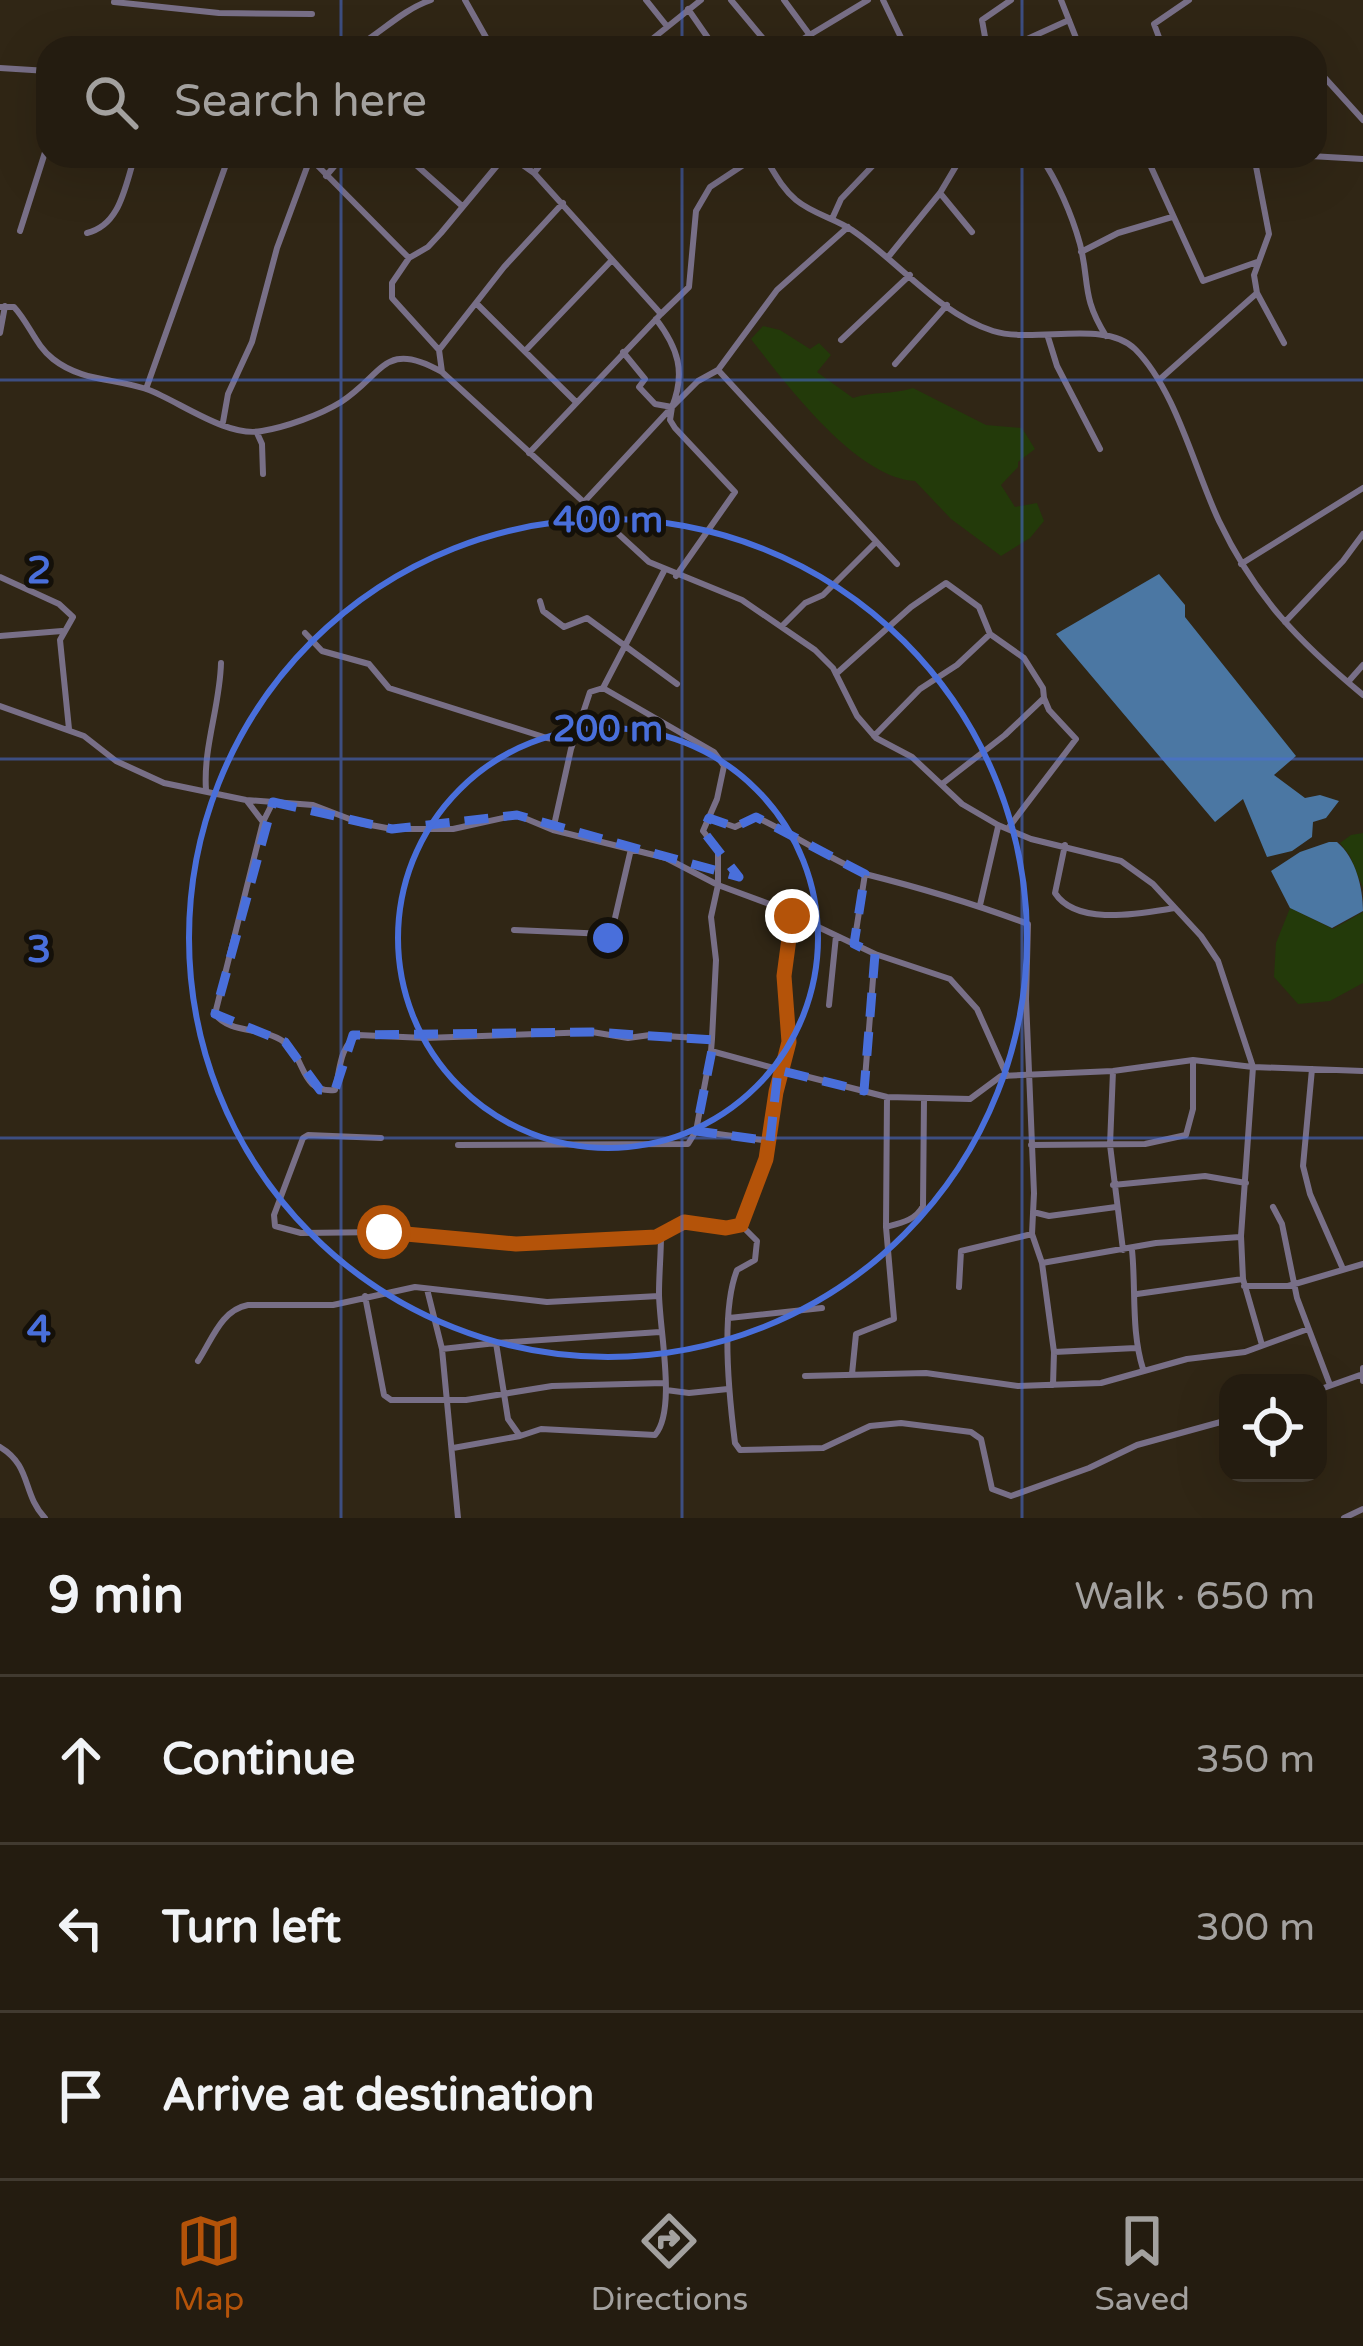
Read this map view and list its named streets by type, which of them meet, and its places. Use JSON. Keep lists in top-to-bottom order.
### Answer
{
  "page": {
    "search": "Search here",
    "heading": ["9 min", "Walk · 650 m"],
    "list": [
      ["Continue", "350 m"],
      ["Turn left", "300 m"],
      "Arrive at destination"
    ],
    "nav": ["Map", "Directions", "Saved"]
  },
  "grid": {
    "rows": ["2", "3", "4"]
  },
  "rings": ["400 m", "200 m"]
}
